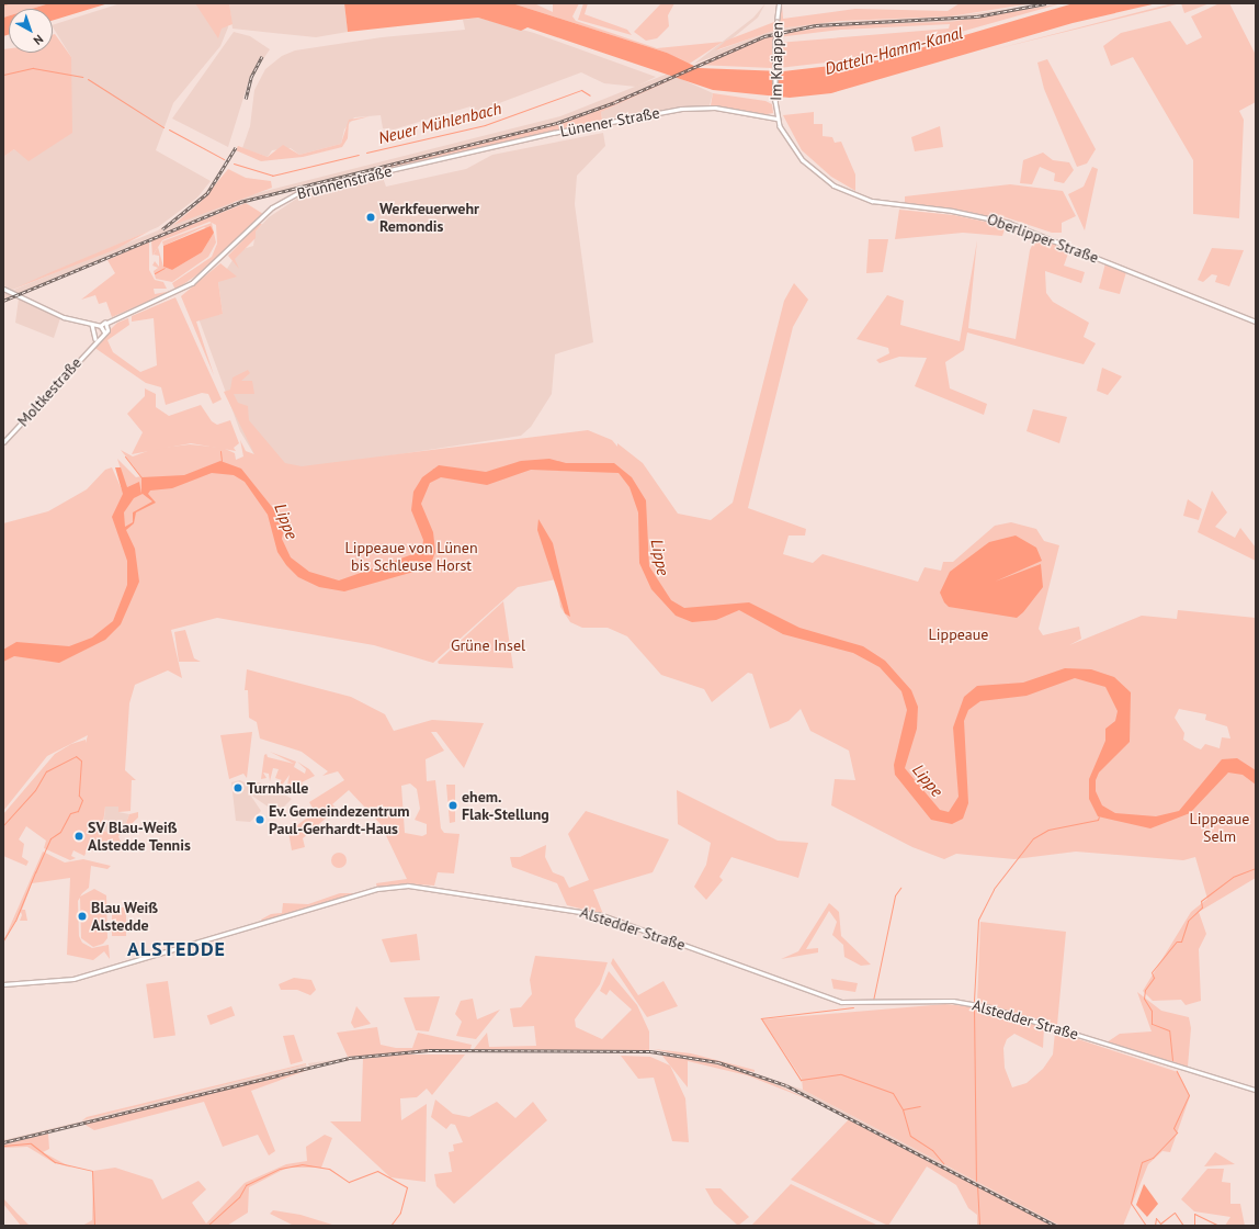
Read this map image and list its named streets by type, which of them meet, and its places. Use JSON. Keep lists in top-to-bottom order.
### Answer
{
  "streets": {
    "street": [
      "Im Knäppen",
      "Lünener Straße",
      "Brunnenstraße",
      "Oberlipper Straße",
      "Moltkestraße",
      "Alstedder Straße"
    ]
  },
  "crossings": [
    ["Im Knäppen", "Lünener Straße"],
    ["Im Knäppen", "Oberlipper Straße"],
    ["Lünener Straße", "Brunnenstraße"],
    ["Lünener Straße", "Oberlipper Straße"],
    ["Brunnenstraße", "Moltkestraße"]
  ],
  "districts": ["ALSTEDDE"],
  "water": ["Datteln-Hamm-Kanal", "Neuer Mühlenbach", "Lippe"],
  "parks": [
    "Lippeaue von Lünen bis Schleuse Horst",
    "Lippeaue",
    "Grüne Insel",
    "Lippeaue Selm"
  ],
  "places": [
    "Werkfeuerwehr Remondis",
    "Turnhalle",
    "ehem. Flak-Stellung",
    "Ev. Gemeindezentrum Paul-Gerhardt-Haus",
    "SV Blau-Weiß Alstedde Tennis",
    "Blau Weiß Alstedde"
  ],
  "north": "bottom right"
}
